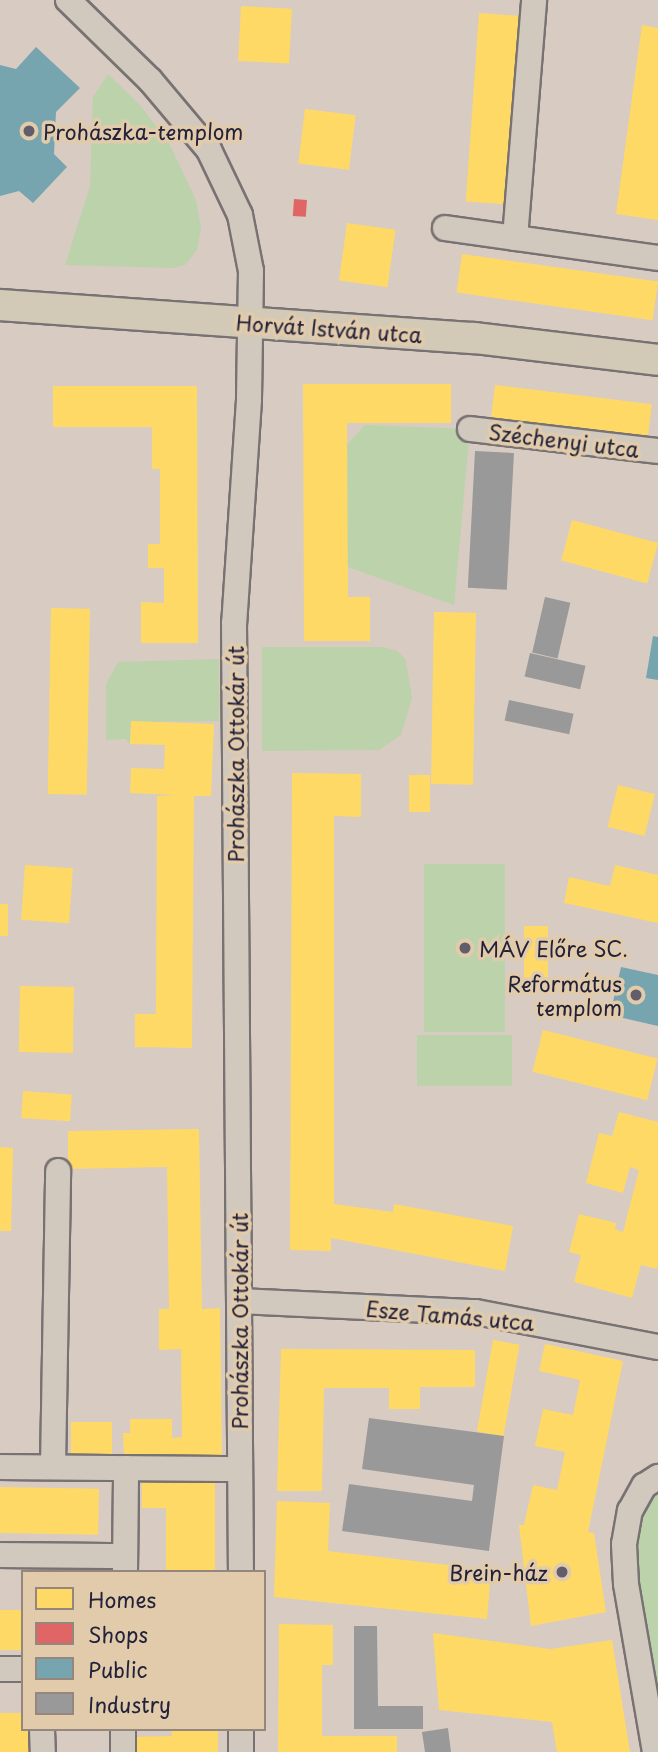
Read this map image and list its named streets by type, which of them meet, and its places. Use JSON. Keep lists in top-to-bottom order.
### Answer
{
  "streets": {
    "main road": ["Horvát István utca"],
    "street": ["Széchenyi utca", "Prohászka Ottokár út", "Esze Tamás utca"]
  },
  "crossings": [
    ["Horvát István utca", "Prohászka Ottokár út"],
    ["Prohászka Ottokár út", "Esze Tamás utca"]
  ],
  "places": [
    "Prohászka-templom",
    "MÁV Előre SC.",
    "Református templom",
    "Brein-ház"
  ],
  "legend": [
    "Homes",
    "Shops",
    "Public",
    "Industry"
  ]
}
